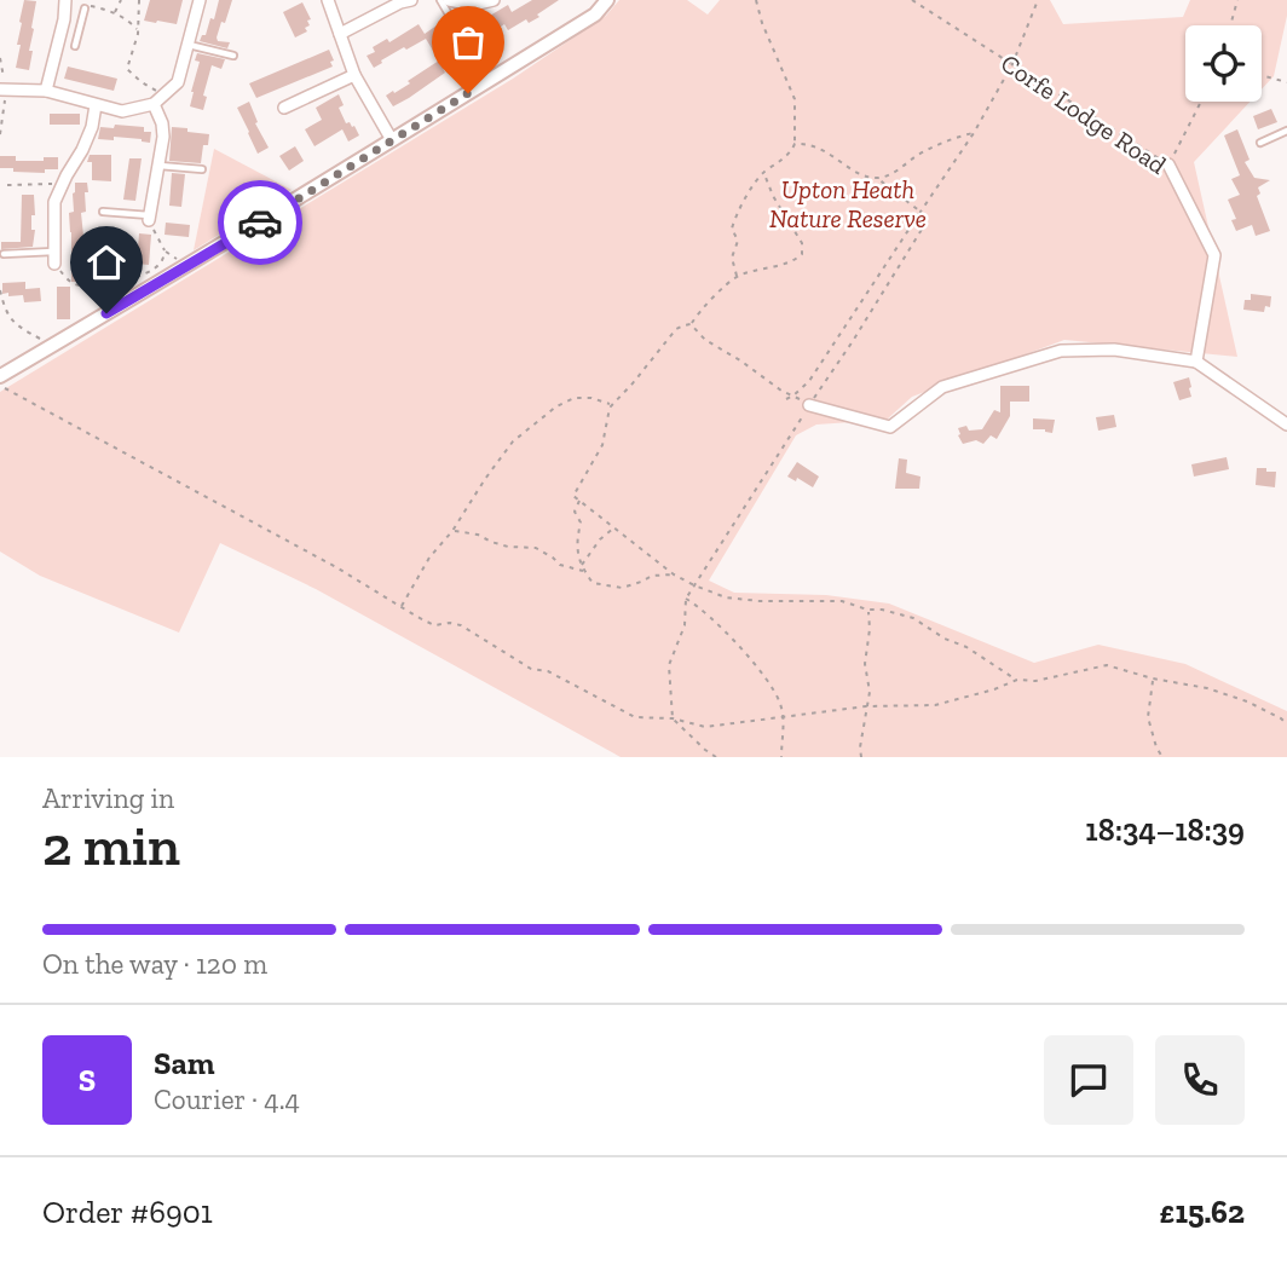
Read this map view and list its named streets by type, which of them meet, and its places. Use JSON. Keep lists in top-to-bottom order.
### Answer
{
  "streets": {
    "street": ["Corfe Lodge Road"]
  },
  "parks": ["Upton Heath Nature Reserve"],
  "page": {
    "heading": ["2 min", "Arriving in", "18:34–18:39"],
    "panel": [
      "Sam",
      "Courier · 4.4",
      "Order #6901",
      "£15.62"
    ],
    "bar": "On the way · 120 m",
    "round": "S"
  }
}
